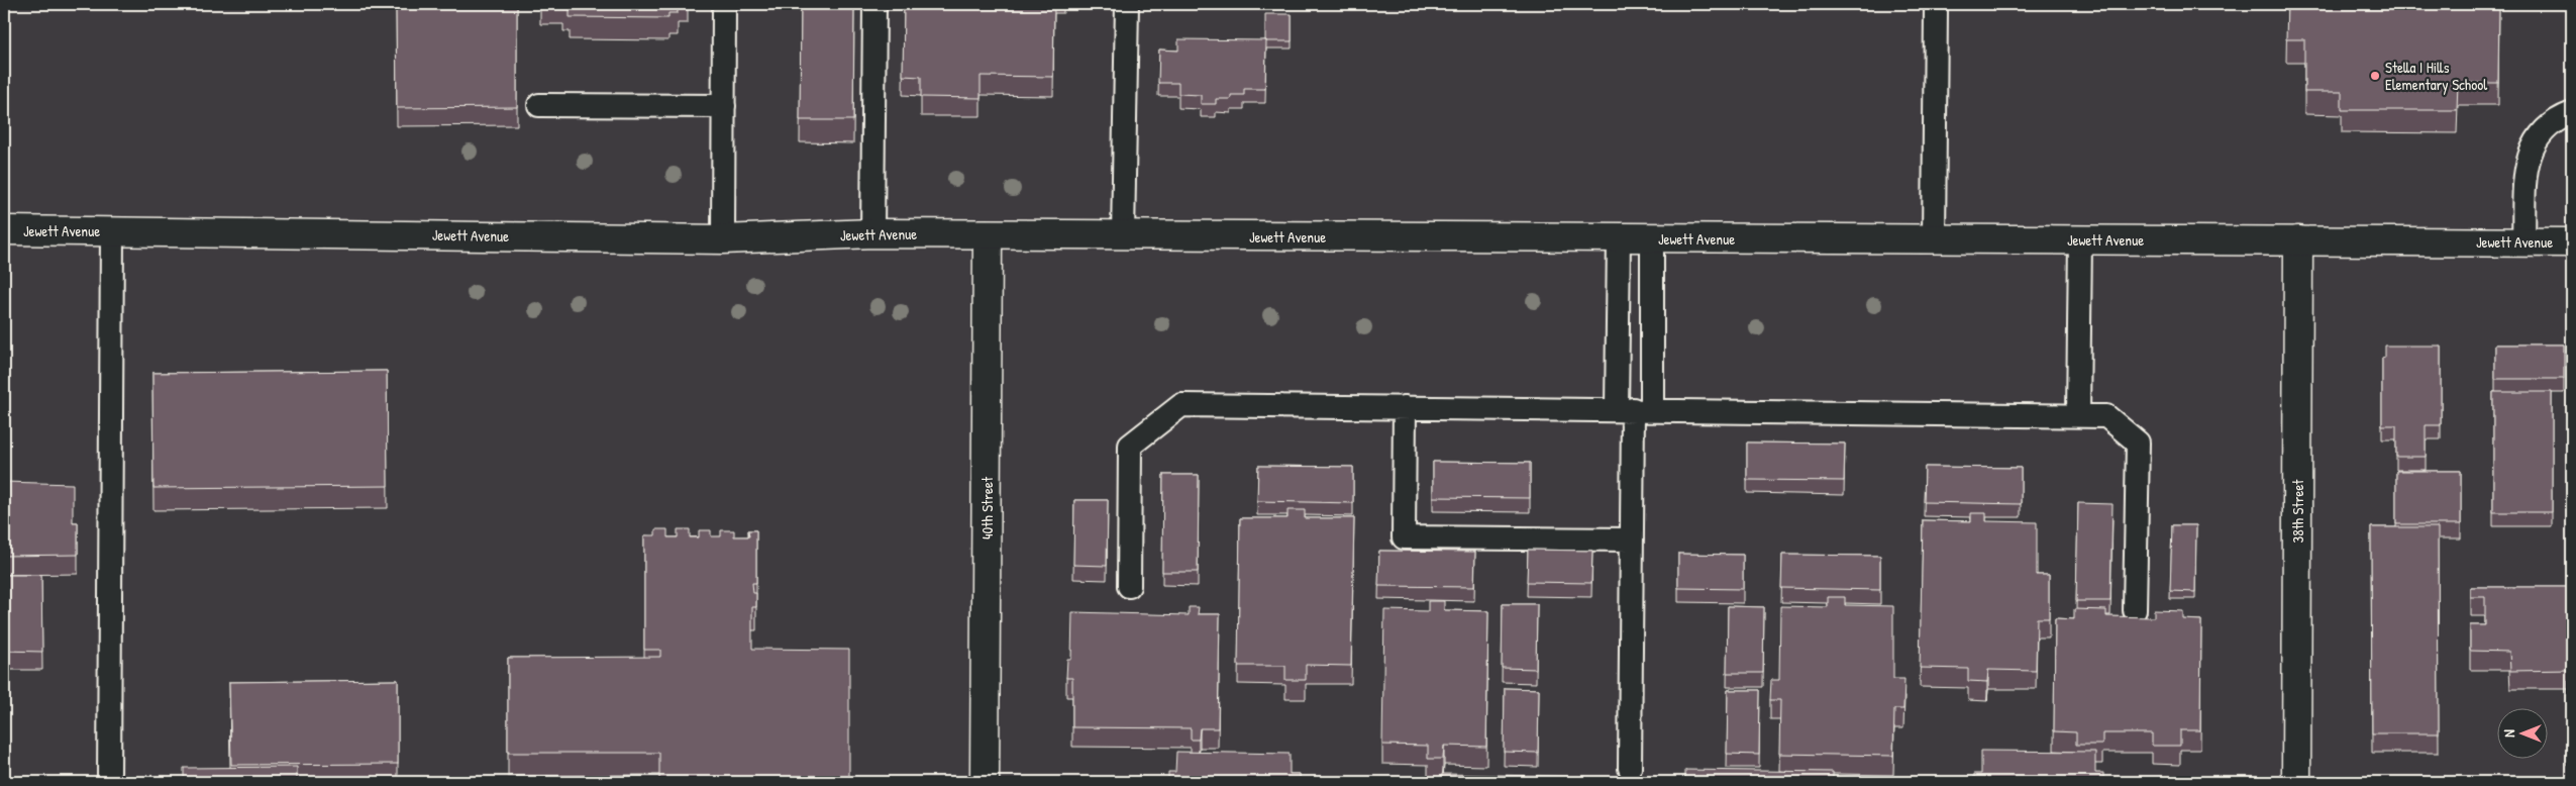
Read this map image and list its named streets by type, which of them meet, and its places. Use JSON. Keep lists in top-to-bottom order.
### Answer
{
  "streets": {
    "street": ["Jewett Avenue", "40th Street", "38th Street"]
  },
  "crossings": [
    ["Jewett Avenue", "40th Street"],
    ["Jewett Avenue", "38th Street"]
  ],
  "places": ["Stella I Hills Elementary School"],
  "north": "left"
}
